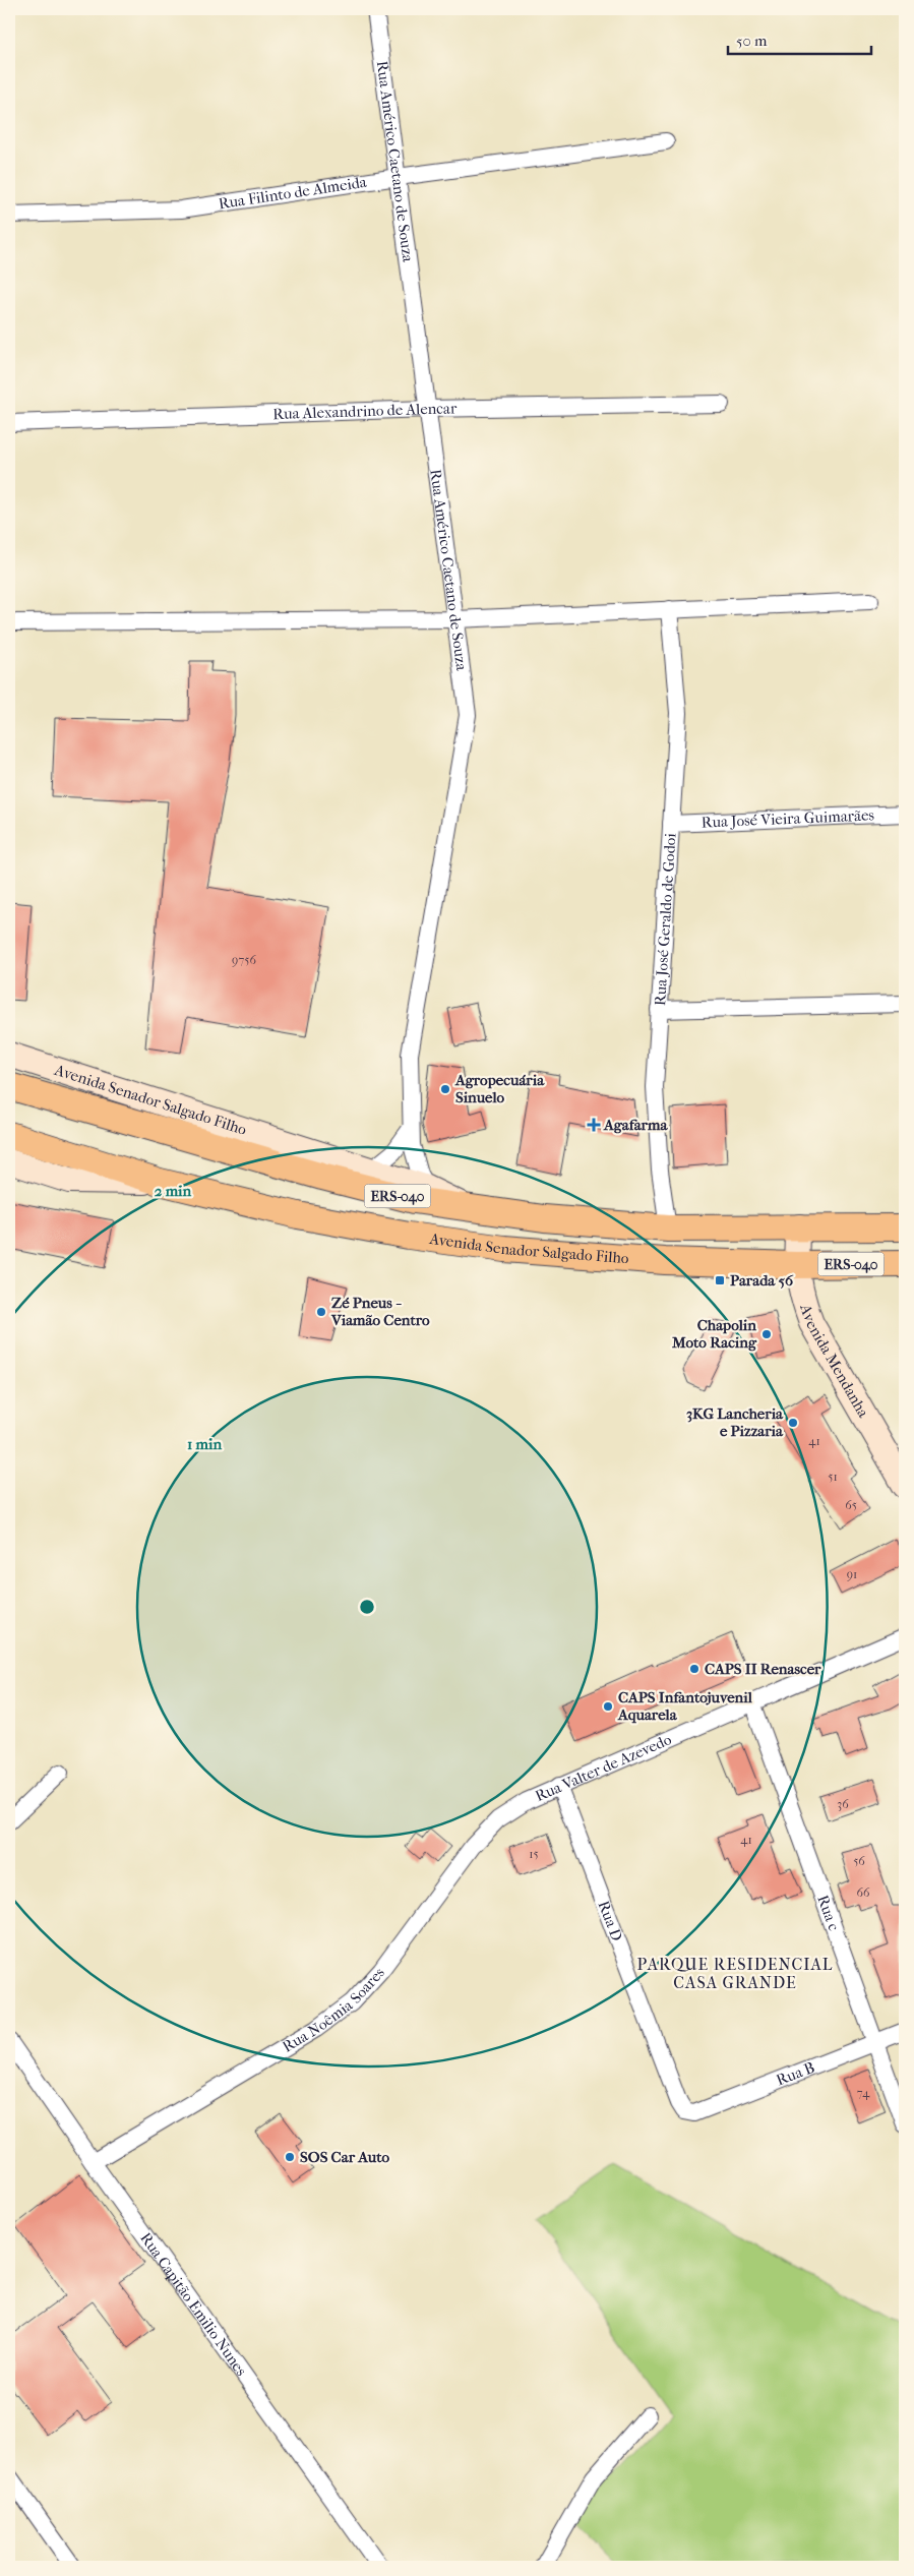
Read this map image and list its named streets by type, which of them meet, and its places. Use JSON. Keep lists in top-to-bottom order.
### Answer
{
  "streets": {
    "main road": ["Avenida Senador Salgado Filho", "ERS-040", "Avenida Mendanha"],
    "street": [
      "Rua Américo Caetano de Souza",
      "Rua Filinto de Almeida",
      "Rua Alexandrino de Alencar",
      "Rua José Vieira Guimarães",
      "Rua José Geraldo de Godoi",
      "Rua Valter de Azevedo",
      "Rua c",
      "Rua D",
      "Rua Noêmia Soares",
      "Rua B",
      "Rua Capitão Emilio Nunes"
    ]
  },
  "crossings": [
    ["Rua Américo Caetano de Souza", "Rua Filinto de Almeida"],
    ["Rua Américo Caetano de Souza", "Rua Alexandrino de Alencar"],
    ["Rua Américo Caetano de Souza", "Avenida Senador Salgado Filho"],
    ["Rua José Vieira Guimarães", "Rua José Geraldo de Godoi"],
    ["Rua José Geraldo de Godoi", "Avenida Senador Salgado Filho"],
    ["Avenida Senador Salgado Filho", "Avenida Mendanha"],
    ["Rua Valter de Azevedo", "Rua c"],
    ["Rua Valter de Azevedo", "Rua D"],
    ["Rua Valter de Azevedo", "Rua Noêmia Soares"],
    ["Rua c", "Rua B"],
    ["Rua D", "Rua B"],
    ["Rua Noêmia Soares", "Rua Capitão Emilio Nunes"]
  ],
  "districts": ["PARQUE RESIDENCIAL CASA GRANDE"],
  "places": {
    "other": [
      "Agropecuária Sinuelo",
      "Zé Pneus - Viamão Centro",
      "Chapolin Moto Racing",
      "3KG Lancheria e Pizzaria",
      "CAPS II Renascer",
      "CAPS Infantojuvenil Aquarela",
      "SOS Car Auto"
    ],
    "health": ["Agafarma"],
    "transit": ["Parada 56"]
  },
  "house_numbers": [
    "9756",
    "41",
    "51",
    "65",
    "91",
    "36",
    "41",
    "15",
    "56",
    "66",
    "74"
  ],
  "scale_bar": "50 m",
  "rings": ["2 min", "1 min"]
}
